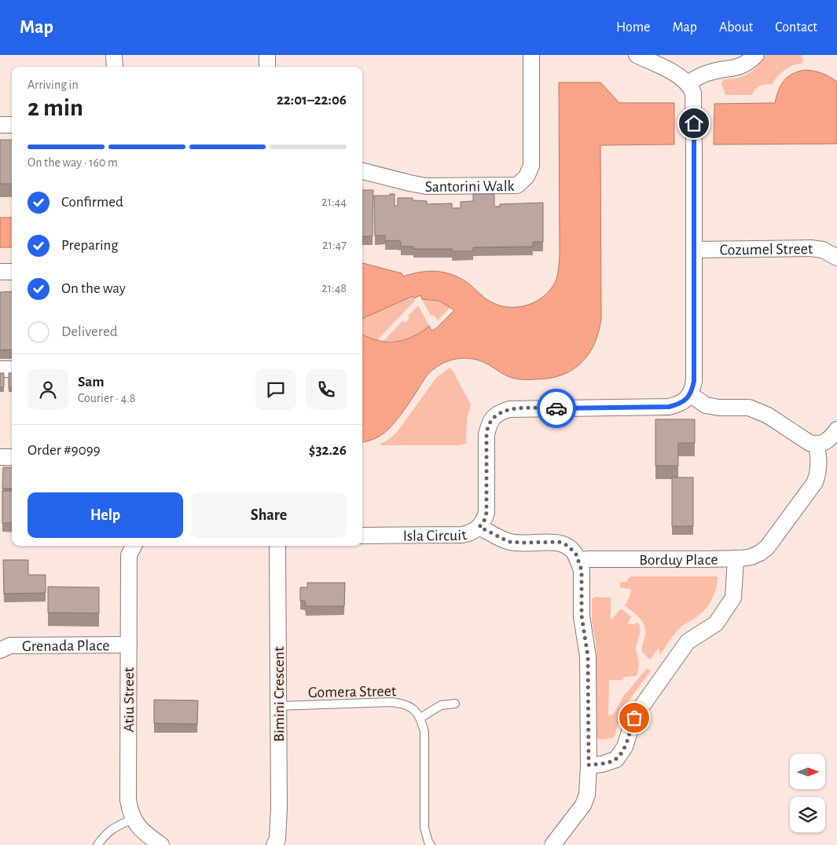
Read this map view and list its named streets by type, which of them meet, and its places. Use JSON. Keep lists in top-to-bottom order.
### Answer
{
  "streets": {
    "street": [
      "Santorini Walk",
      "Cozumel Street",
      "Isla Circuit",
      "Borduy Place",
      "Grenada Place",
      "Bimini Crescent",
      "Atiu Street"
    ],
    "lane": ["Gomera Street"]
  },
  "crossings": [
    ["Grenada Place", "Atiu Street"],
    ["Gomera Street", "Bimini Crescent"]
  ],
  "north": "right",
  "page": {
    "header": "Map",
    "nav": [
      "Home",
      "Map",
      "About",
      "Contact"
    ],
    "heading": ["2 min", "Arriving in", "22:01–22:06"],
    "panel": [
      "Sam",
      "Courier · 4.8",
      "Order #9099",
      "$32.26"
    ],
    "bar": "On the way · 160 m",
    "list": [
      ["Confirmed", "21:44"],
      ["Preparing", "21:47"],
      ["On the way", "21:48"],
      "Delivered"
    ],
    "buttons": ["Help", "Share"]
  }
}
